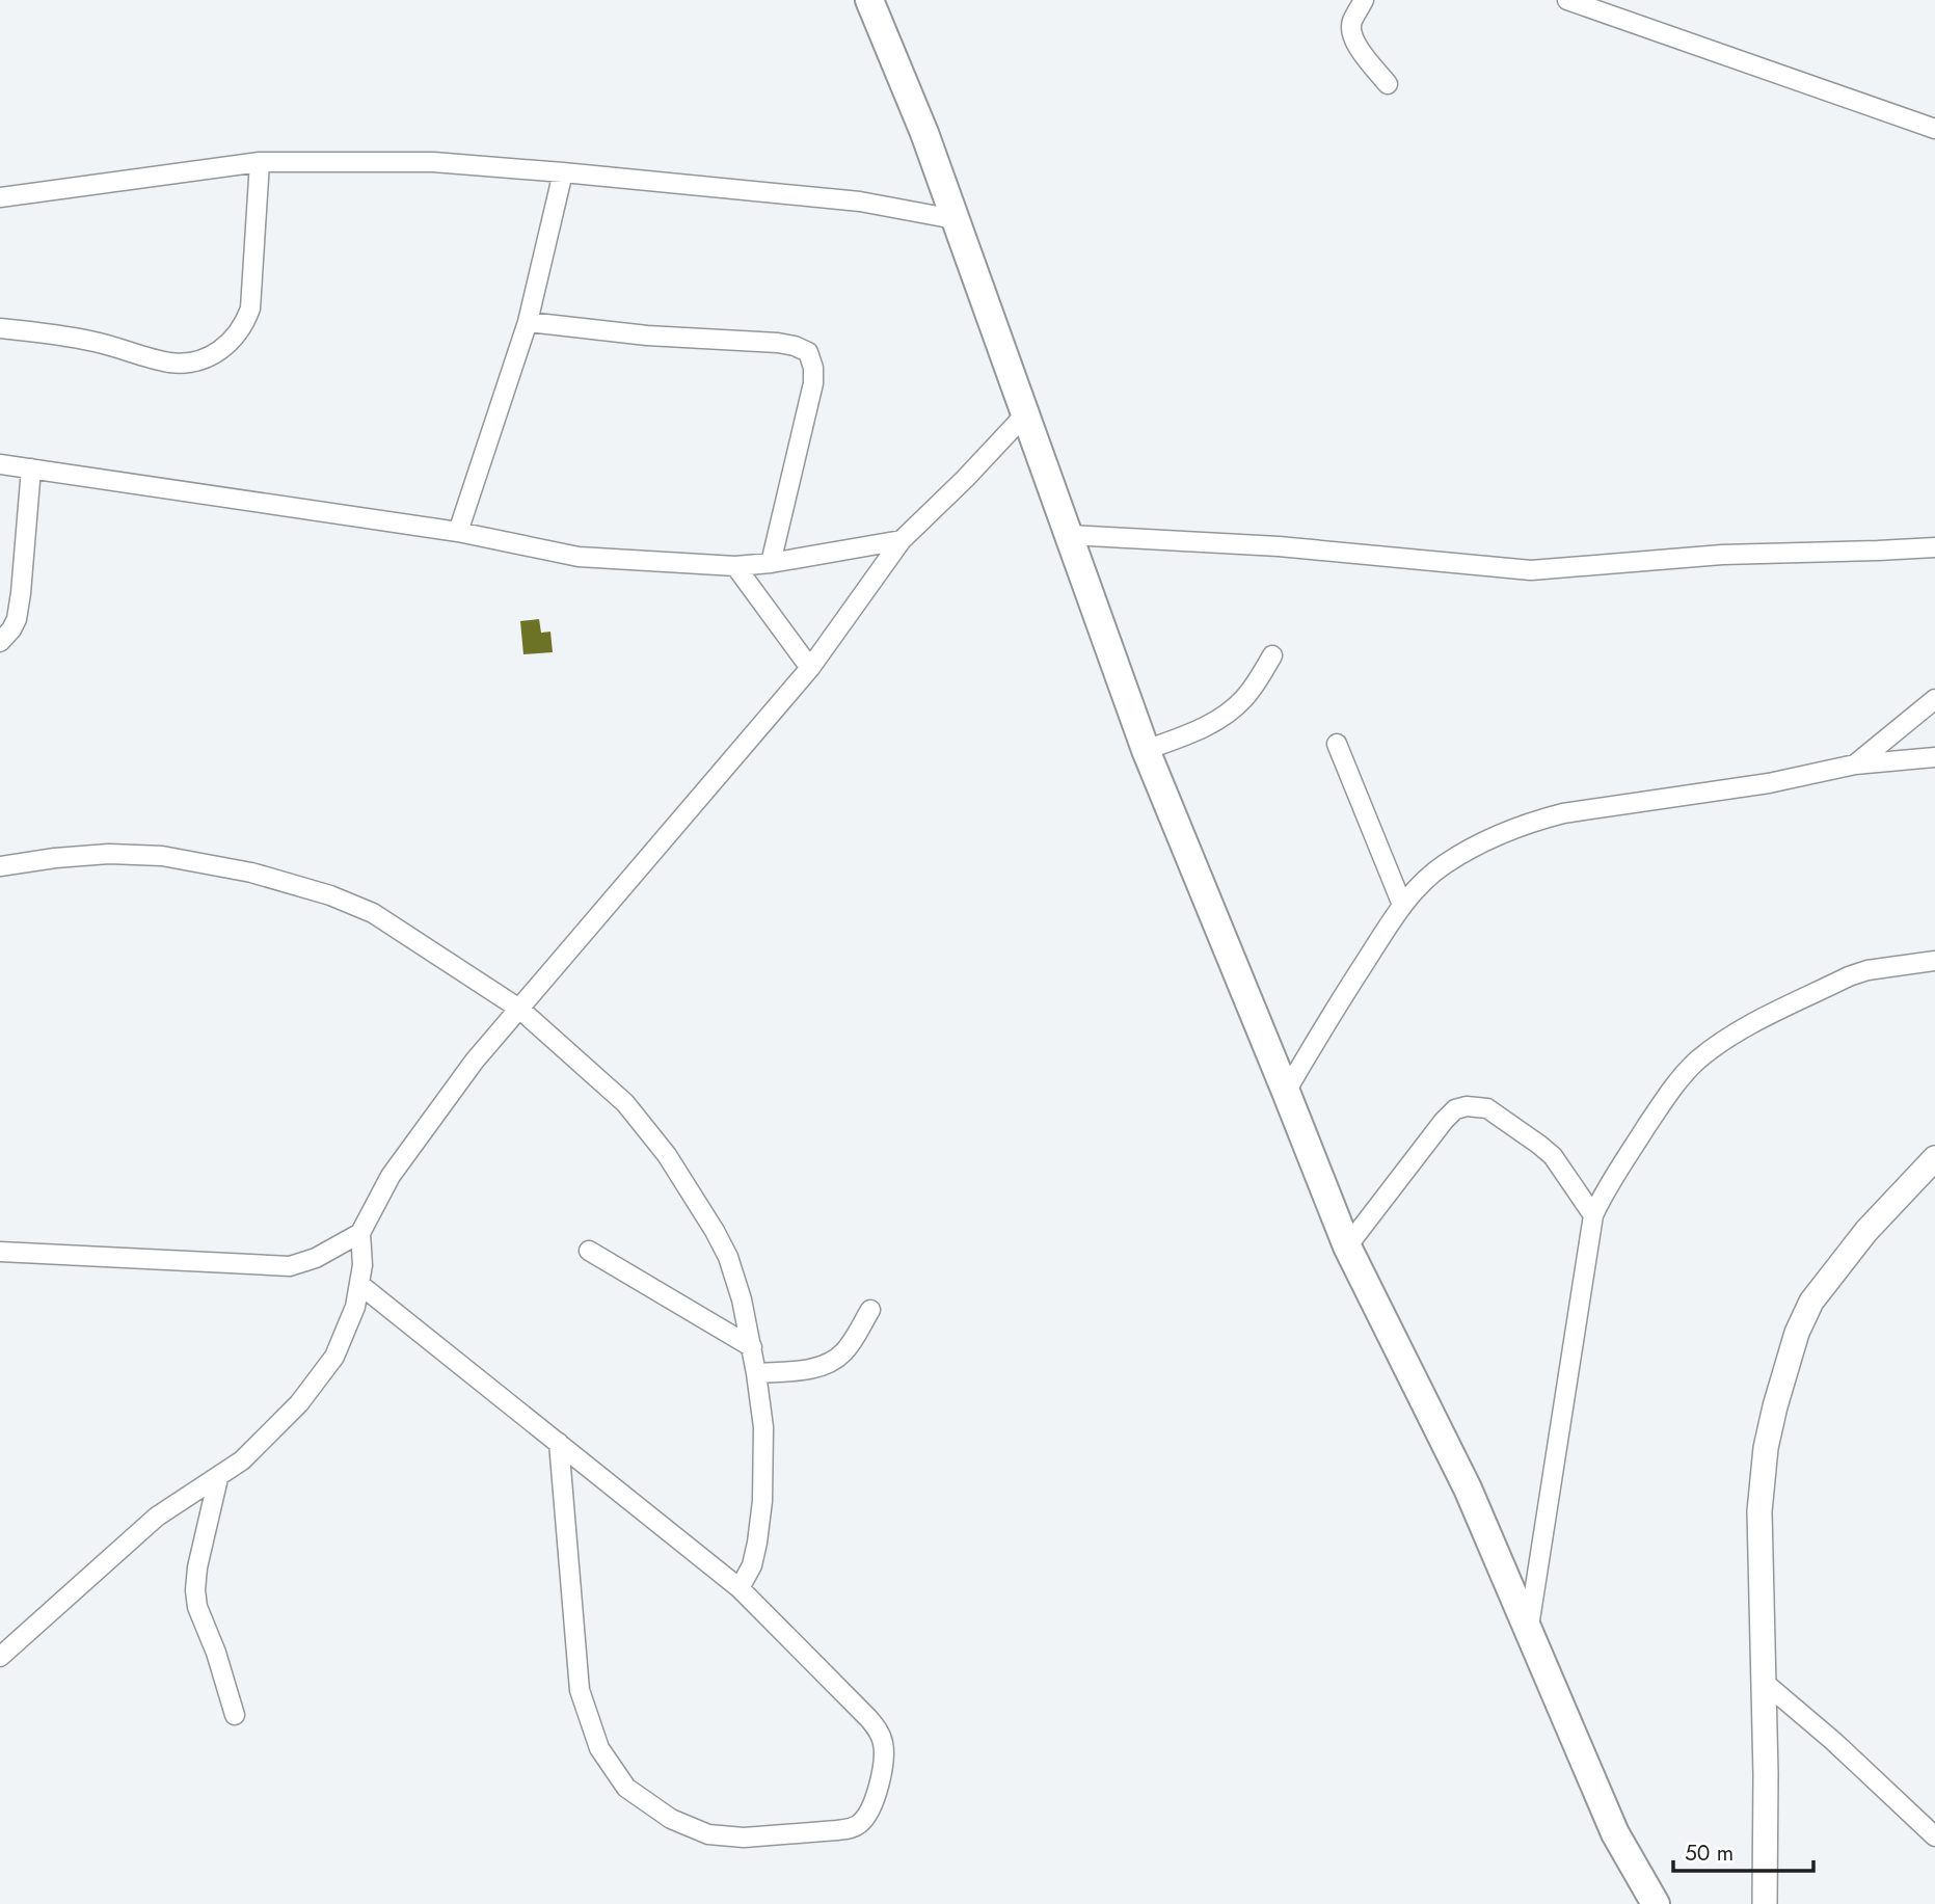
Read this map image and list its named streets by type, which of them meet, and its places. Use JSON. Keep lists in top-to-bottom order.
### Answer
{
  "scale_bar": "50 m"
}
